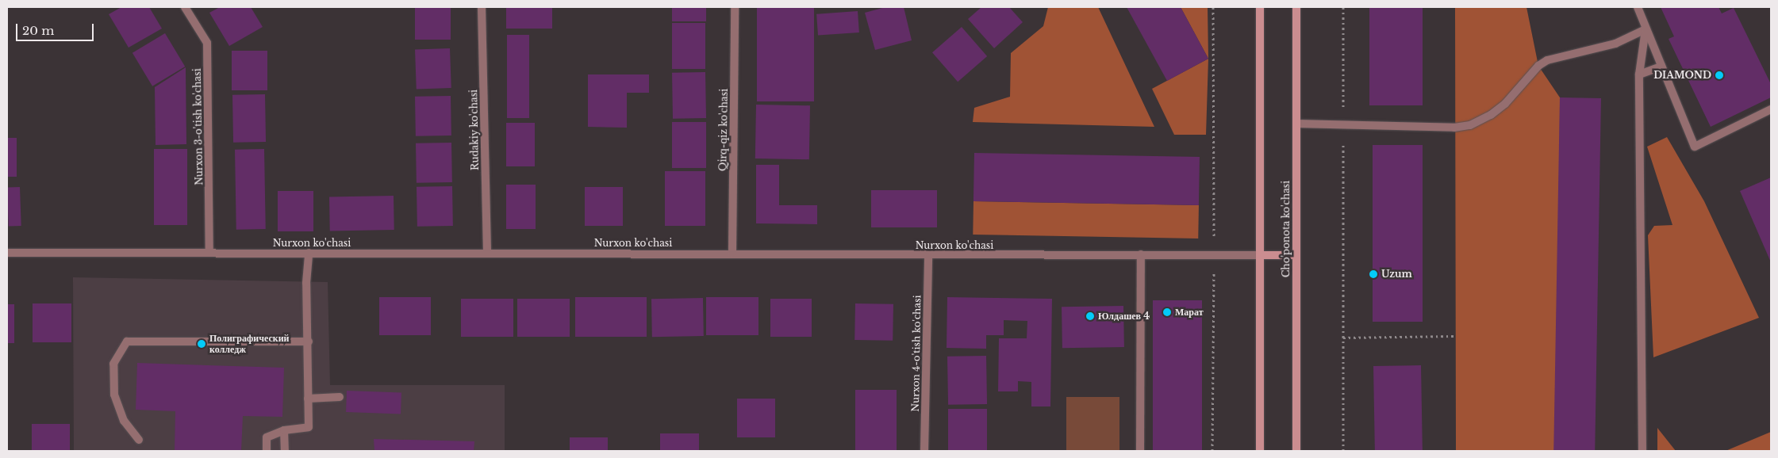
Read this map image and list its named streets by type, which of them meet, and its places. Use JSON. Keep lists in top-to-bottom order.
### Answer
{
  "streets": {
    "main road": ["Cho'ponota ko'chasi"],
    "street": [
      "Nurxon 3-o'tish ko'chasi",
      "Rudakiy ko'chasi",
      "Qirq-qiz ko'chasi",
      "Nurxon ko'chasi",
      "Nurxon 4-o'tish ko'chasi"
    ]
  },
  "crossings": [
    ["Nurxon 3-o'tish ko'chasi", "Nurxon ko'chasi"],
    ["Rudakiy ko'chasi", "Nurxon ko'chasi"],
    ["Qirq-qiz ko'chasi", "Nurxon ko'chasi"],
    ["Nurxon ko'chasi", "Nurxon 4-o'tish ko'chasi"]
  ],
  "places": [
    "DIAMOND",
    "Uzum",
    "Марат",
    "Юлдашев 4",
    "Полиграфический колледж"
  ],
  "scale_bar": "20 m"
}
